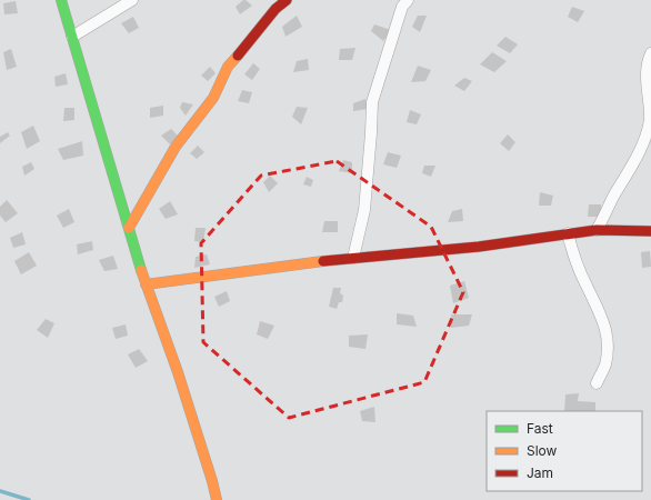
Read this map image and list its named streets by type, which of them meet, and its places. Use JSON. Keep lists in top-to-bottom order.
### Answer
{
  "legend": ["Fast", "Slow", "Jam"]
}
